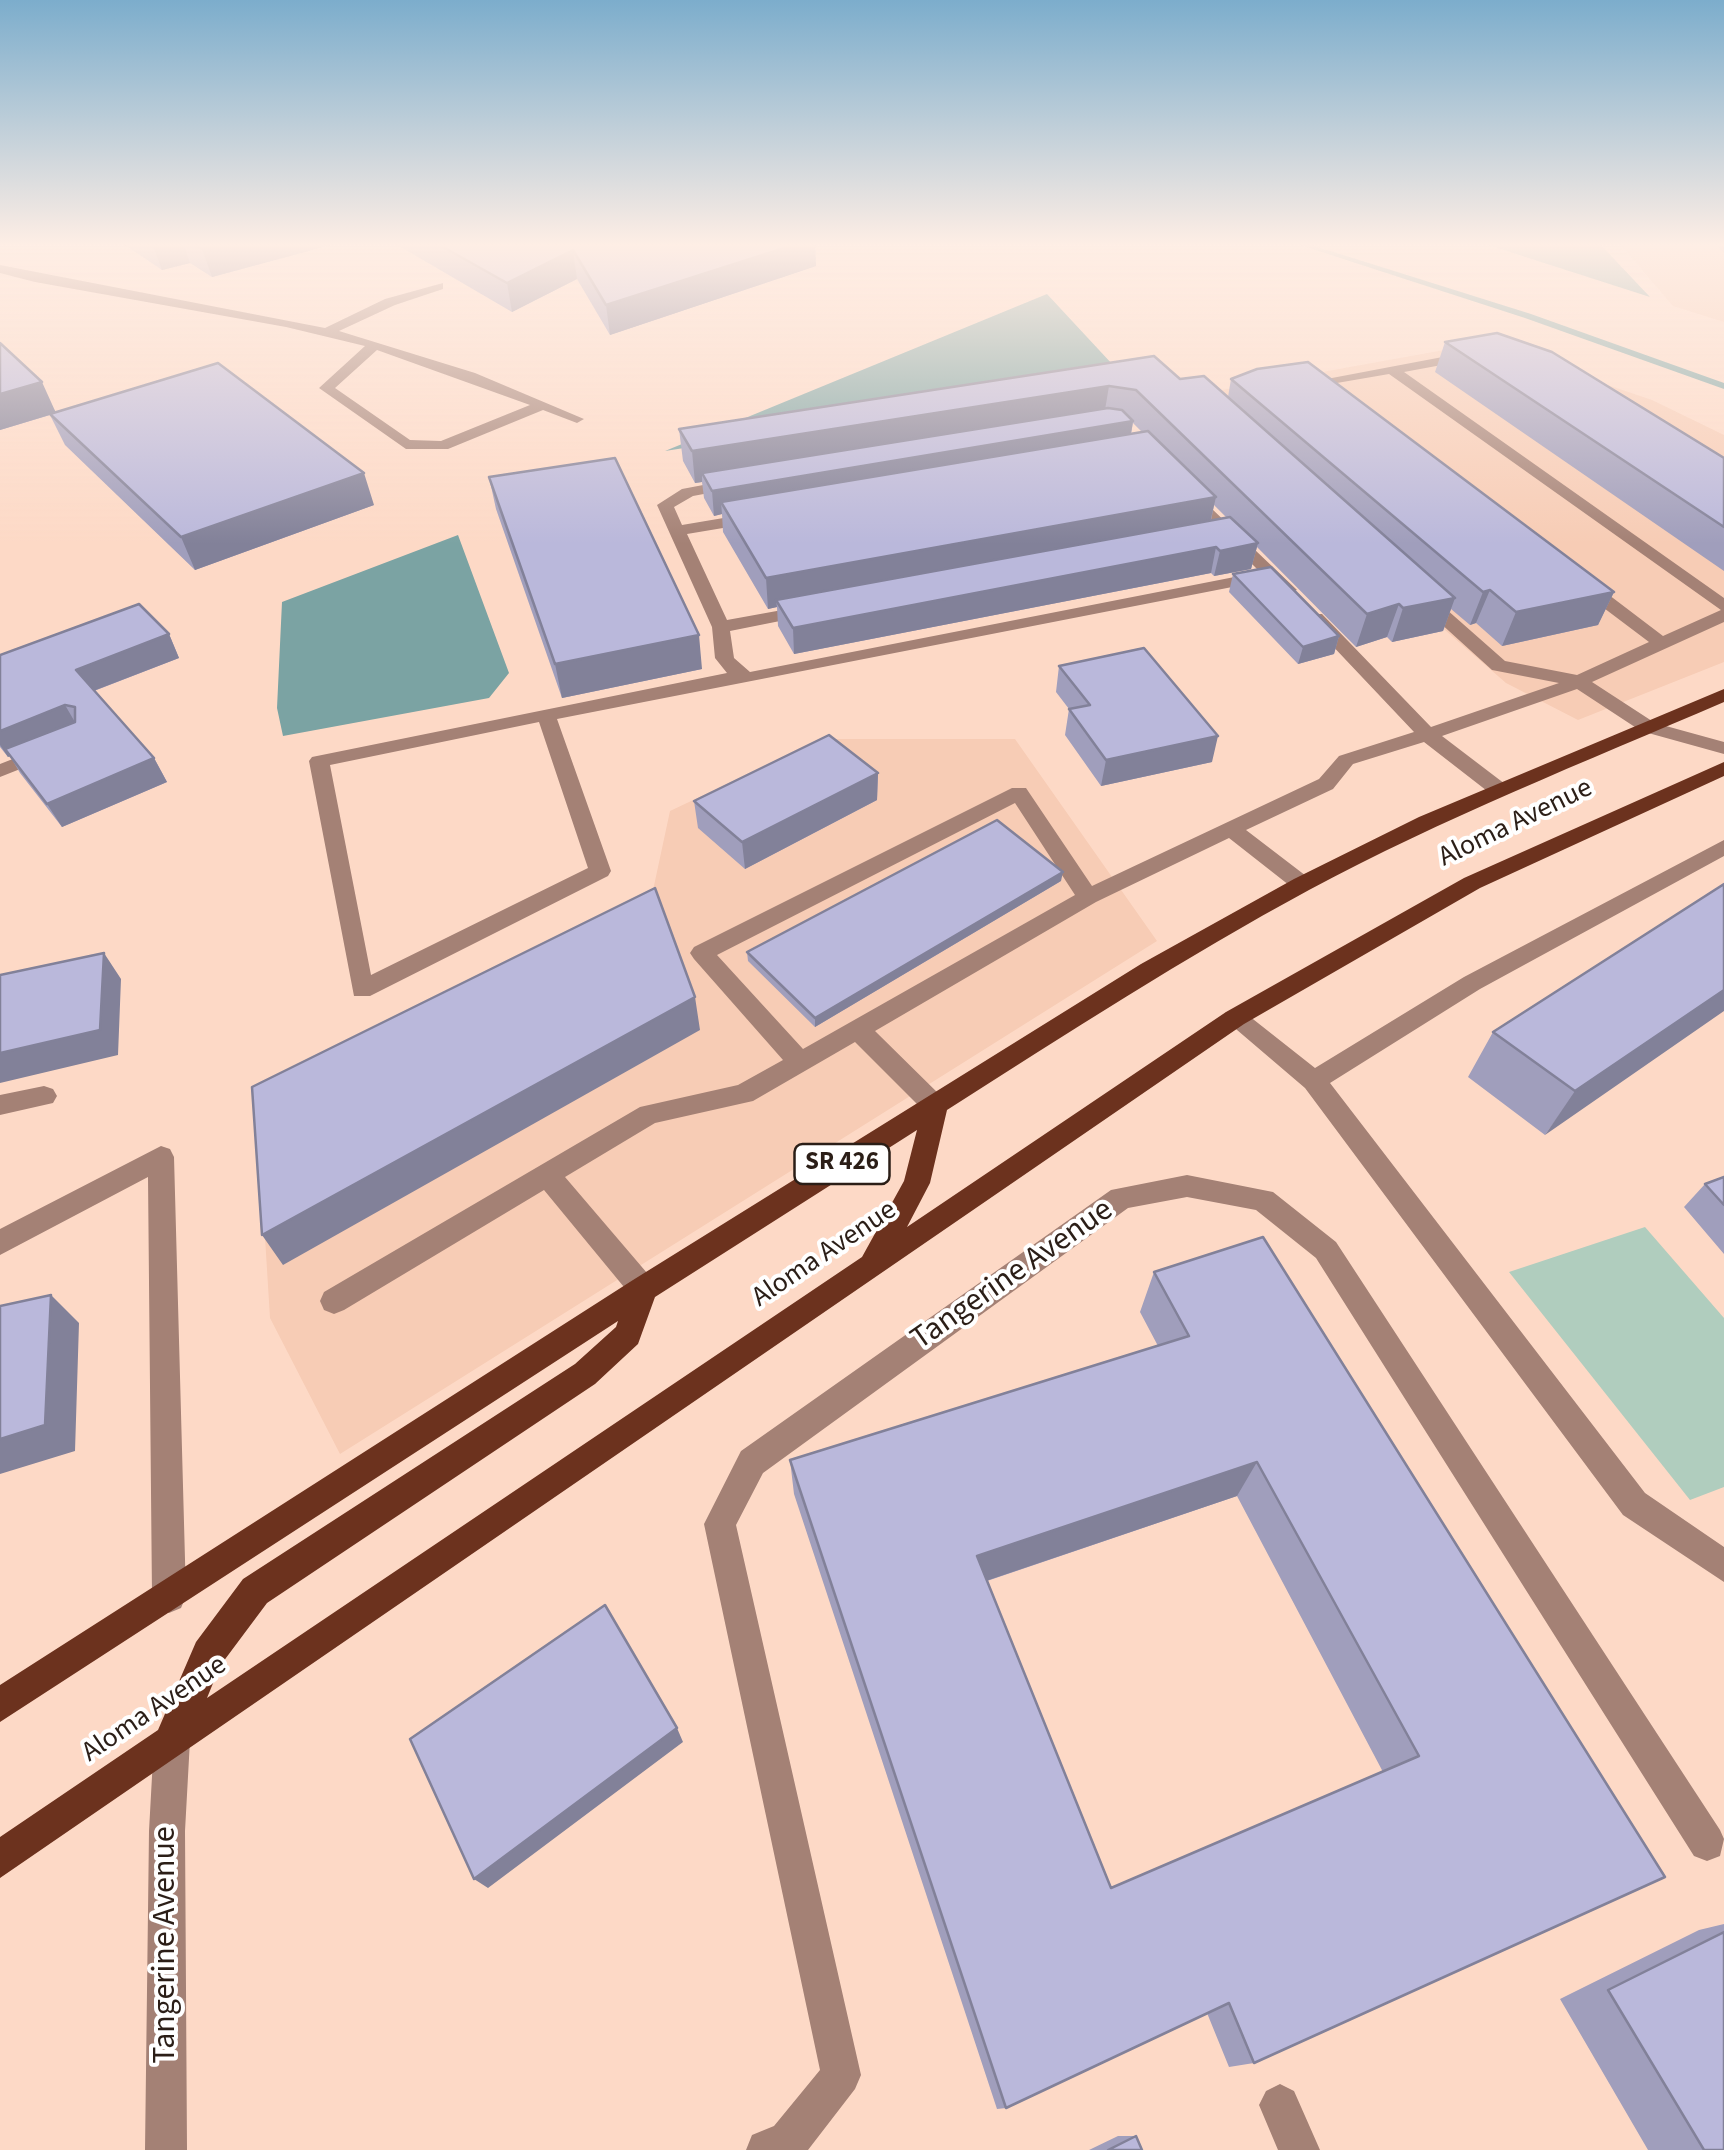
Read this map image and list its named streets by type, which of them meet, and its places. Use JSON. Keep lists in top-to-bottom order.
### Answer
{
  "streets": {
    "main road": ["Aloma Avenue", "SR 426"],
    "street": ["Tangerine Avenue"]
  },
  "crossings": [
    ["Aloma Avenue", "Tangerine Avenue"]
  ]
}
